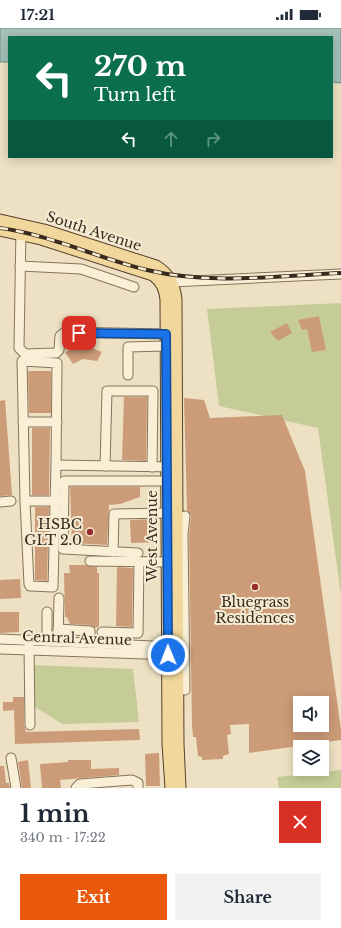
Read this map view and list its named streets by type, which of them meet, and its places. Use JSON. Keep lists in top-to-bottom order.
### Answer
{
  "streets": {
    "main road": ["South Avenue", "West Avenue"],
    "street": ["Central Avenue"]
  },
  "crossings": [
    ["South Avenue", "West Avenue"],
    ["West Avenue", "Central Avenue"]
  ],
  "places": ["HSBC GLT 2.0", "Bluegrass Residences"],
  "page": {
    "status": "17:21",
    "turn": ["270 m", "Turn left"],
    "heading": ["1 min", "340 m · 17:22"],
    "buttons": ["Exit", "Share"]
  }
}
